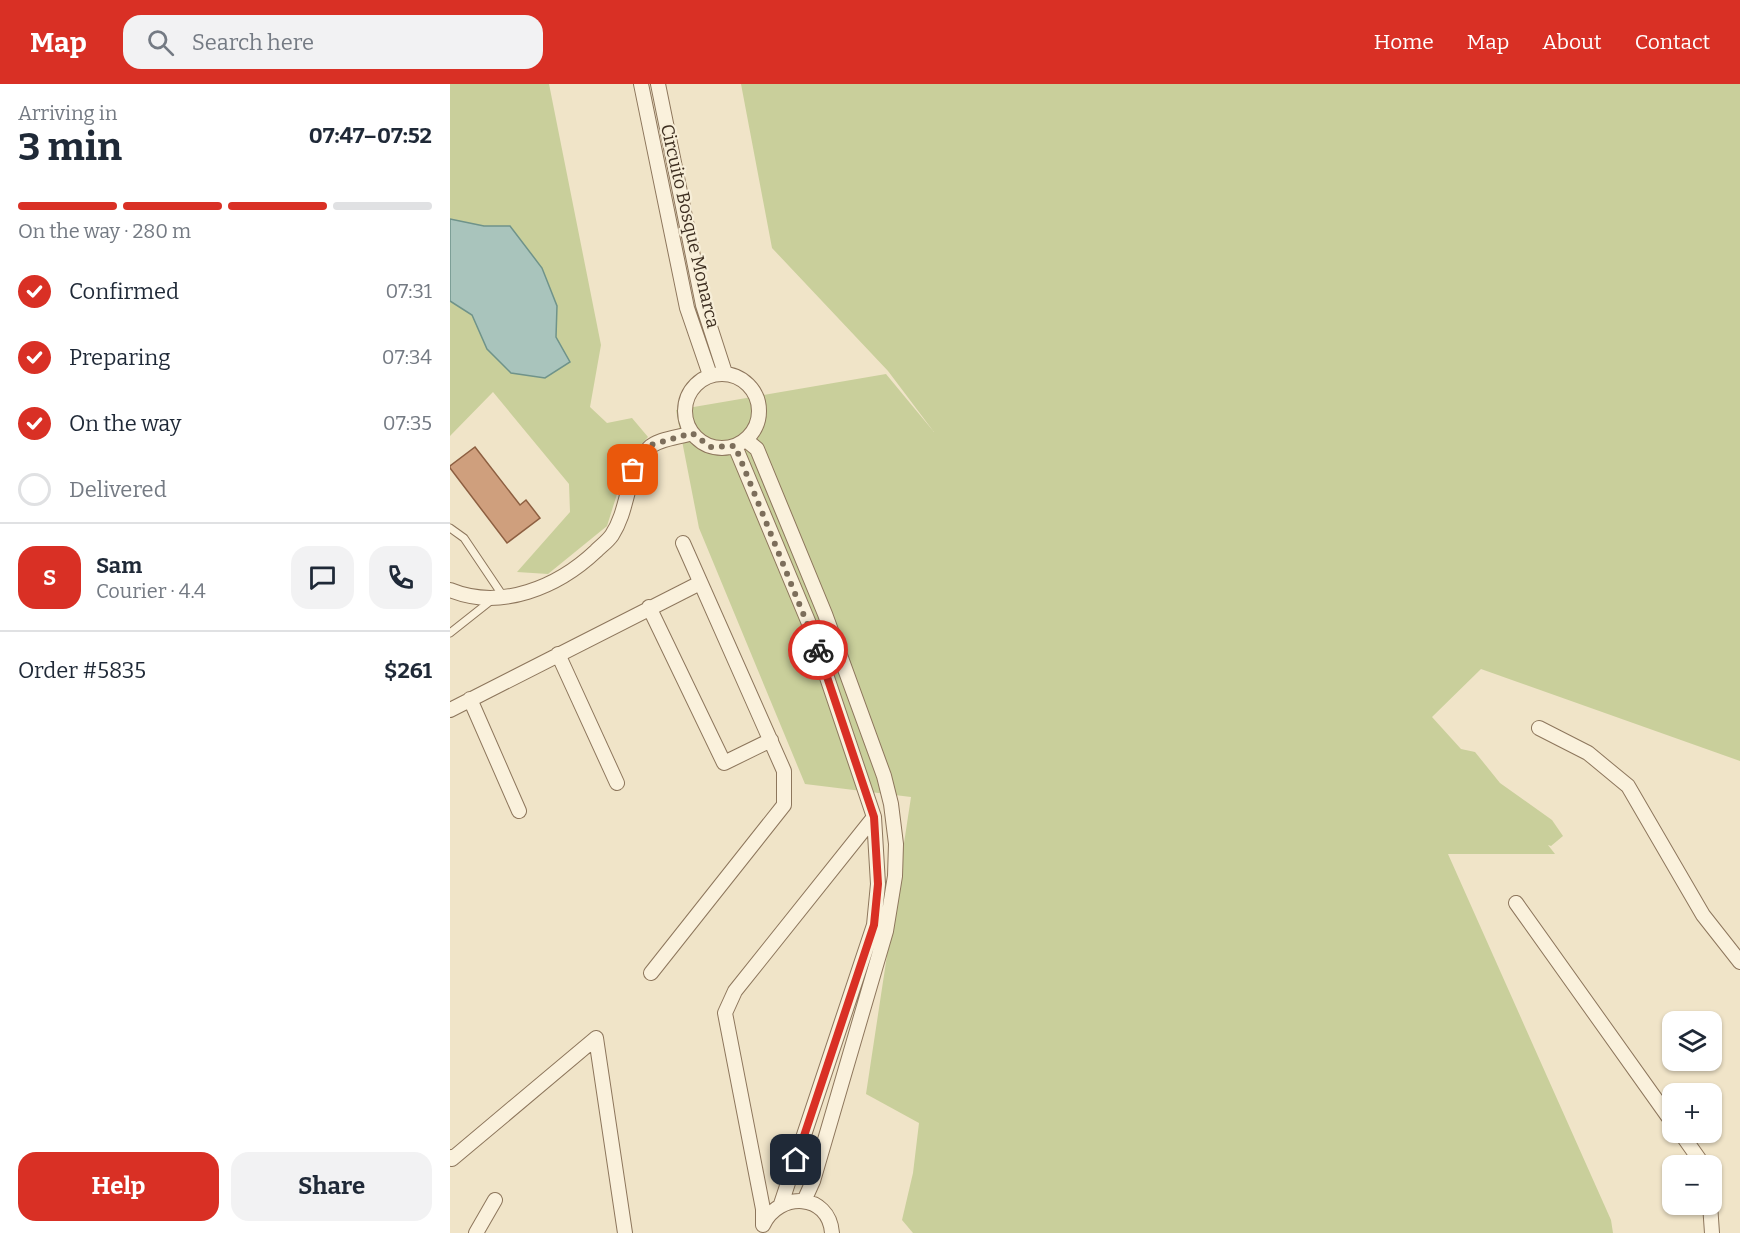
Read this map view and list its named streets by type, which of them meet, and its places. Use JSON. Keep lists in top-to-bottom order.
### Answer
{
  "streets": {
    "street": ["Circuito Bosque Monarca"]
  },
  "page": {
    "header": "Map",
    "search": "Search here",
    "nav": [
      "Home",
      "Map",
      "About",
      "Contact"
    ],
    "heading": ["3 min", "Arriving in", "07:47–07:52"],
    "panel": [
      "Sam",
      "Courier · 4.4",
      "Order #5835",
      "$261"
    ],
    "bar": "On the way · 280 m",
    "list": [
      ["Confirmed", "07:31"],
      ["Preparing", "07:34"],
      ["On the way", "07:35"],
      "Delivered"
    ],
    "round": "S",
    "map_buttons": ["+", "−"],
    "buttons": ["Help", "Share"]
  }
}
